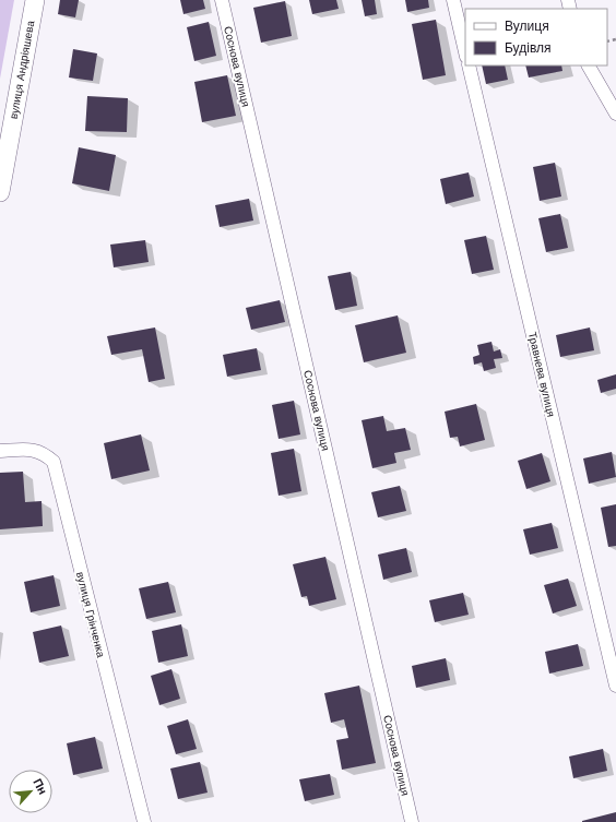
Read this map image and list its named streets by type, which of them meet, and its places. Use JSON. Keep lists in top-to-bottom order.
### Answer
{
  "streets": {
    "street": [
      "Соснова вулиця",
      "вулиця Андріяшева",
      "Травнева вулиця",
      "вулиця Грінченка"
    ]
  },
  "legend": ["Вулиця", "Будівля"],
  "north": "top right"
}
